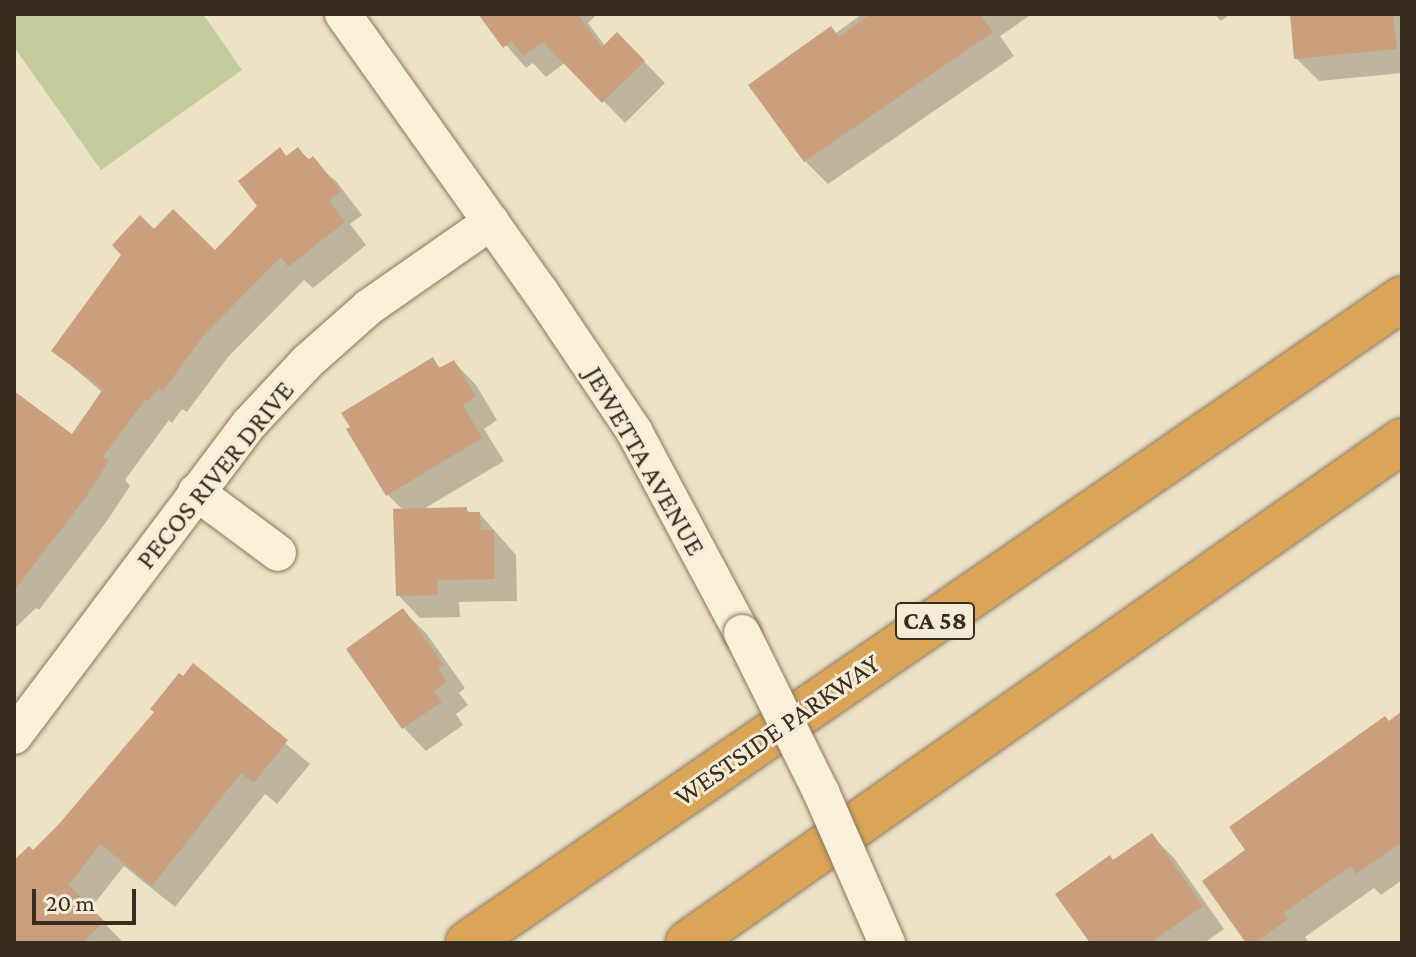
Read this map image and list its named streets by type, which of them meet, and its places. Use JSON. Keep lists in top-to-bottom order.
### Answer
{
  "streets": {
    "highway": ["CA 58", "WESTSIDE PARKWAY"],
    "street": ["JEWETTA AVENUE", "PECOS RIVER DRIVE"]
  },
  "crossings": [
    ["JEWETTA AVENUE", "PECOS RIVER DRIVE"]
  ],
  "scale_bar": "20 m"
}
